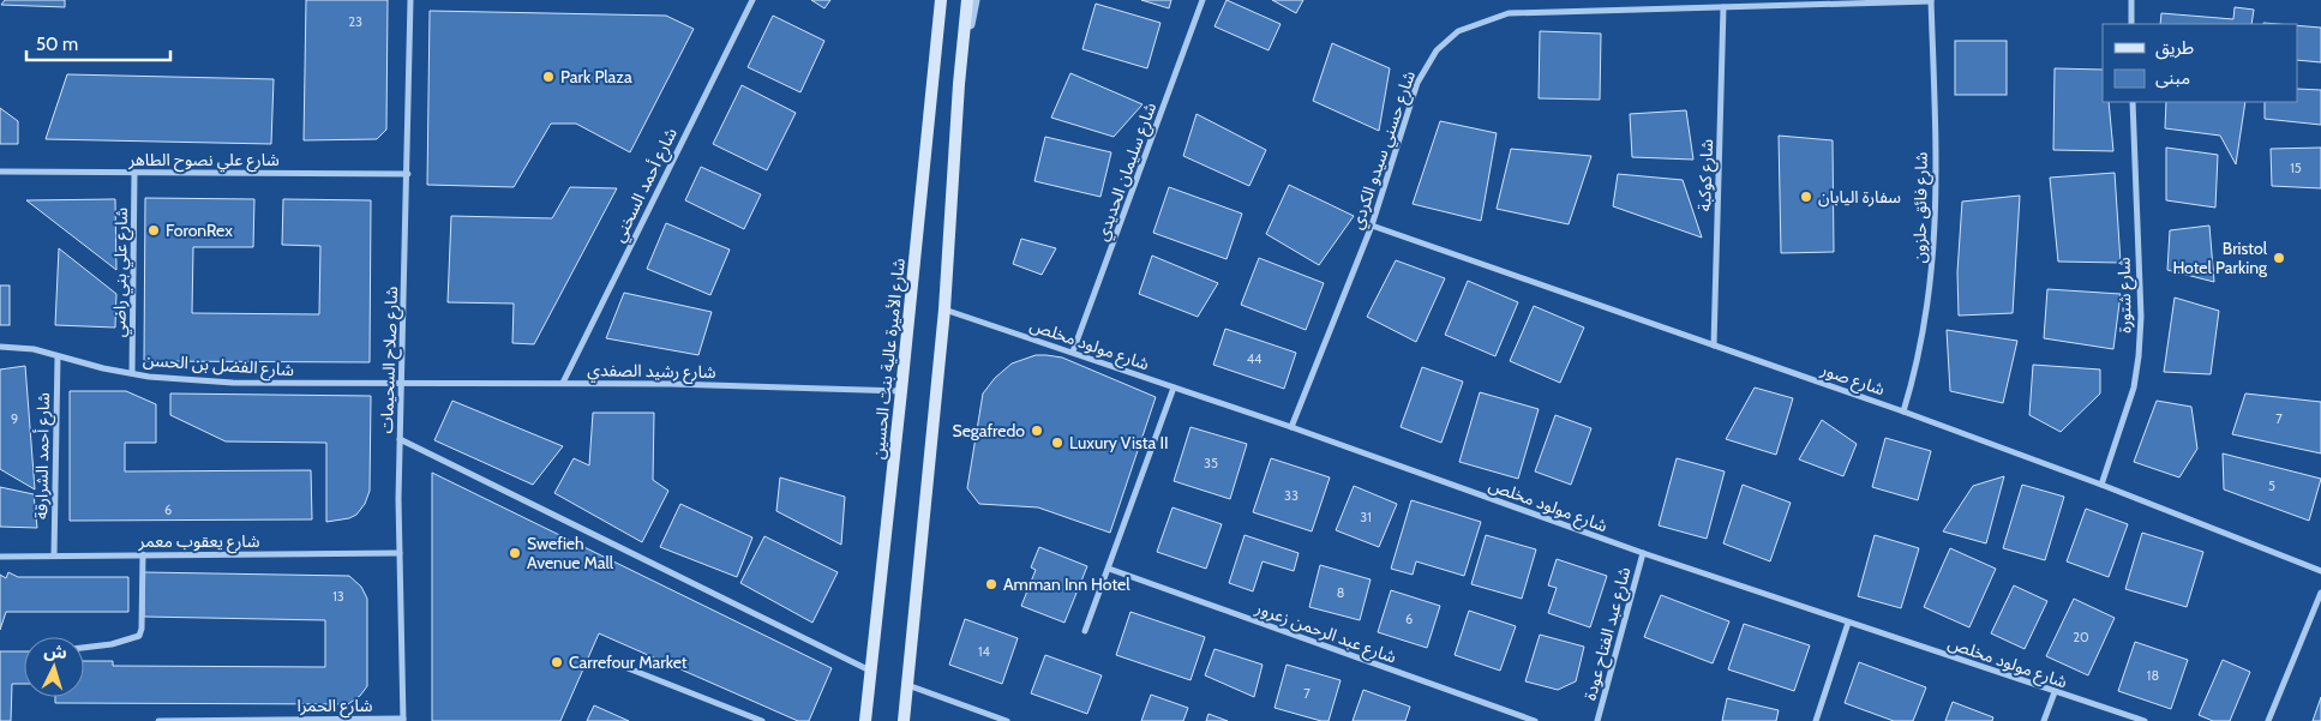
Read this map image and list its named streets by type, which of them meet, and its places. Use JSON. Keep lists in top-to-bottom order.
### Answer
{
  "streets": {
    "main road": ["شارع الأميرة عالية بنت الحسين"],
    "street": [
      "شارع حسني سيدو الكردي",
      "شارع علي نصوح الطاهر",
      "شارع سليمان الحديدي",
      "شارع كوكبة",
      "شارع أحمد السخني",
      "شارع فائق حلزون",
      "شارع علي بني راضي",
      "شارع شتورة",
      "شارع مولود مخلص",
      "شارع صلاح السحيمات",
      "شارع الفضل بن الحسن",
      "شارع رشيد الصفدي",
      "شارع صور",
      "شارع أحمد الشرارقة",
      "شارع يعقوب معمر",
      "شارع عبد الرحمن زعرور",
      "شارع عبد الفتاح عودة",
      "شارع الحمرا"
    ]
  },
  "crossings": [
    ["شارع حسني سيدو الكردي", "شارع كوكبة"],
    ["شارع حسني سيدو الكردي", "شارع فائق حلزون"],
    ["شارع حسني سيدو الكردي", "شارع مولود مخلص"],
    ["شارع حسني سيدو الكردي", "شارع صور"],
    ["شارع علي نصوح الطاهر", "شارع علي بني راضي"],
    ["شارع علي نصوح الطاهر", "شارع صلاح السحيمات"],
    ["شارع سليمان الحديدي", "شارع مولود مخلص"],
    ["شارع كوكبة", "شارع صور"],
    ["شارع أحمد السخني", "شارع رشيد الصفدي"],
    ["شارع فائق حلزون", "شارع صور"],
    ["شارع علي بني راضي", "شارع الفضل بن الحسن"],
    ["شارع شتورة", "شارع صور"],
    ["شارع مولود مخلص", "شارع عبد الفتاح عودة"],
    ["شارع الأميرة عالية بنت الحسين", "شارع رشيد الصفدي"],
    ["شارع صلاح السحيمات", "شارع الفضل بن الحسن"],
    ["شارع صلاح السحيمات", "شارع رشيد الصفدي"],
    ["شارع صلاح السحيمات", "شارع يعقوب معمر"],
    ["شارع صلاح السحيمات", "شارع الحمرا"],
    ["شارع الفضل بن الحسن", "شارع رشيد الصفدي"],
    ["شارع الفضل بن الحسن", "شارع أحمد الشرارقة"],
    ["شارع أحمد الشرارقة", "شارع يعقوب معمر"]
  ],
  "places": [
    "Park Plaza",
    "سفارة اليابان",
    "ForonRex",
    "Bristol Hotel Parking",
    "Segafredo",
    "Luxury Vista II",
    "Swefieh Avenue Mall",
    "Amman Inn Hotel",
    "Carrefour Market"
  ],
  "house_numbers": [
    "23",
    "15",
    "44",
    "9",
    "7",
    "35",
    "5",
    "33",
    "6",
    "31",
    "8",
    "13",
    "6",
    "20",
    "14",
    "18",
    "7"
  ],
  "legend": ["طريق", "مبنى"],
  "scale_bar": "50 m",
  "north": "top"
}
